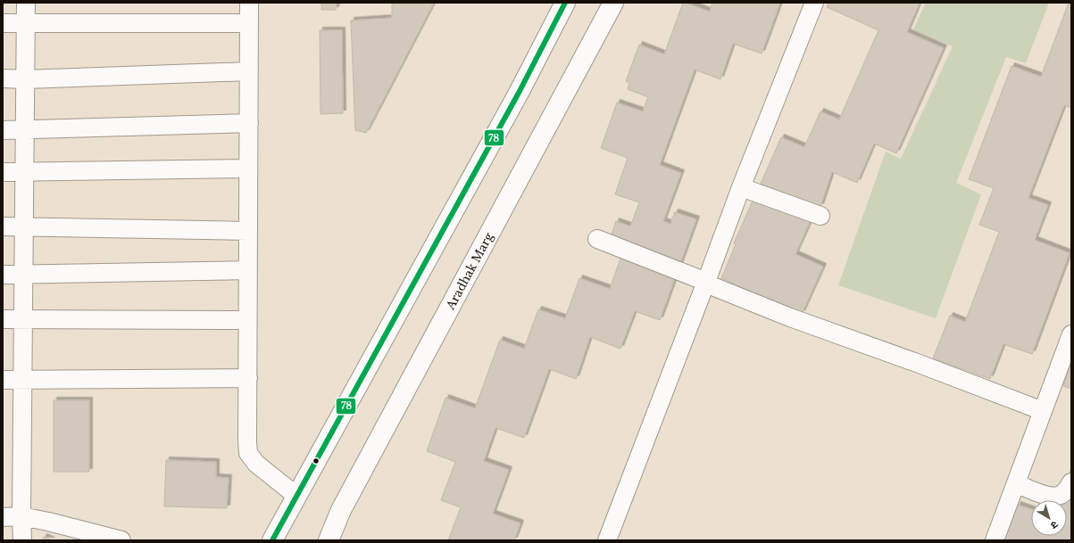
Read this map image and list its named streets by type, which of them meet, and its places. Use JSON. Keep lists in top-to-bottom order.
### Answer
{
  "streets": {
    "main road": ["Aradhak Marg"]
  },
  "lines": ["transit line 78"],
  "north": "bottom right"
}
